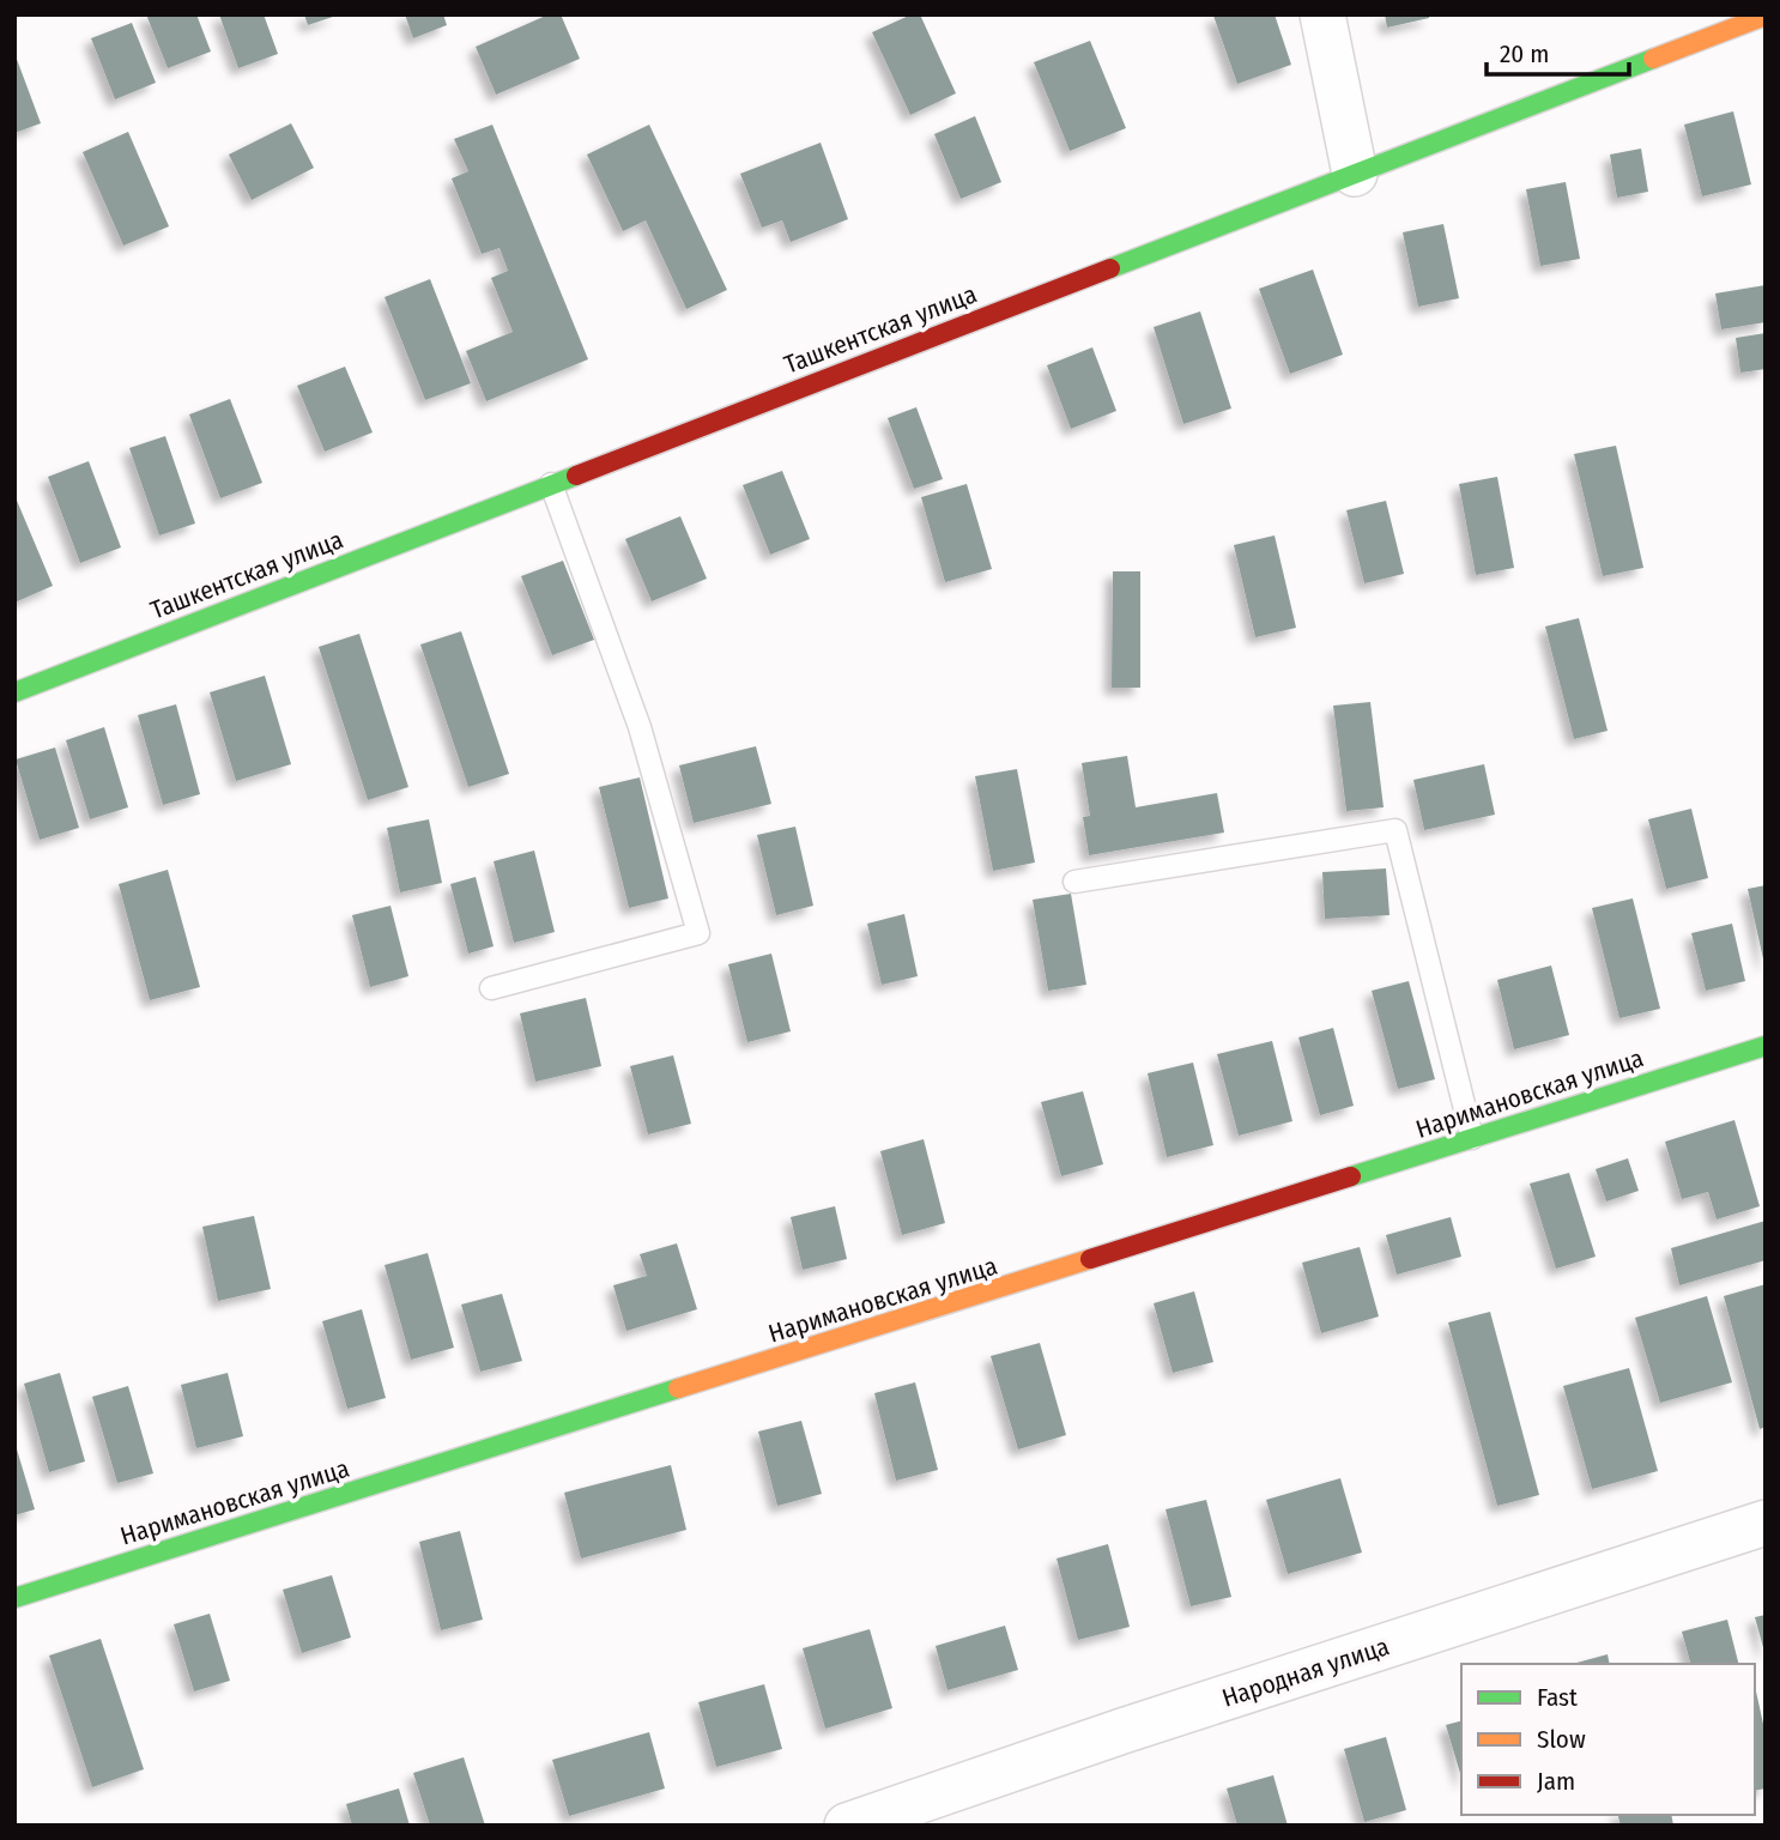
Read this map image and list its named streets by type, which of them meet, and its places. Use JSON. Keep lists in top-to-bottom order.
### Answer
{
  "streets": {
    "street": ["Ташкентская улица", "Наримановская улица", "Народная улица"]
  },
  "legend": ["Fast", "Slow", "Jam"],
  "scale_bar": "20 m"
}
